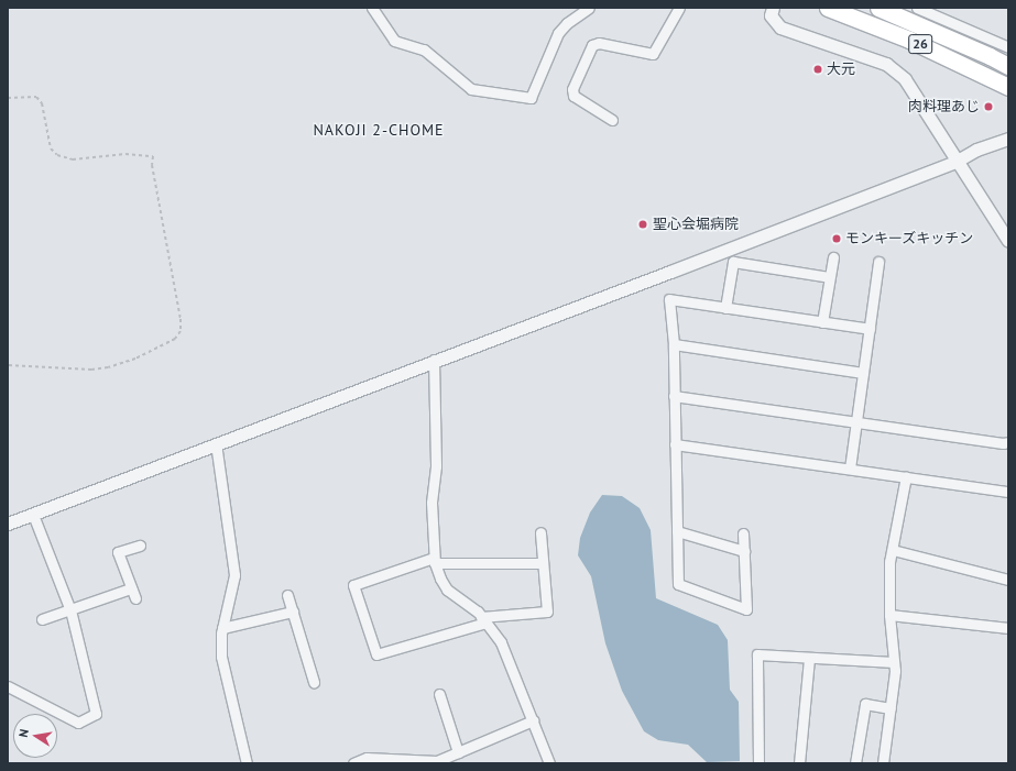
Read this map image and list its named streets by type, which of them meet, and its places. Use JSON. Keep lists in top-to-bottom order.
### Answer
{
  "streets": {
    "highway": ["26"]
  },
  "districts": ["NAKOJI 2-CHOME"],
  "places": [
    "大元",
    "肉料理あじ",
    "聖心会堀病院",
    "モンキーズキッチン"
  ],
  "north": "left"
}
